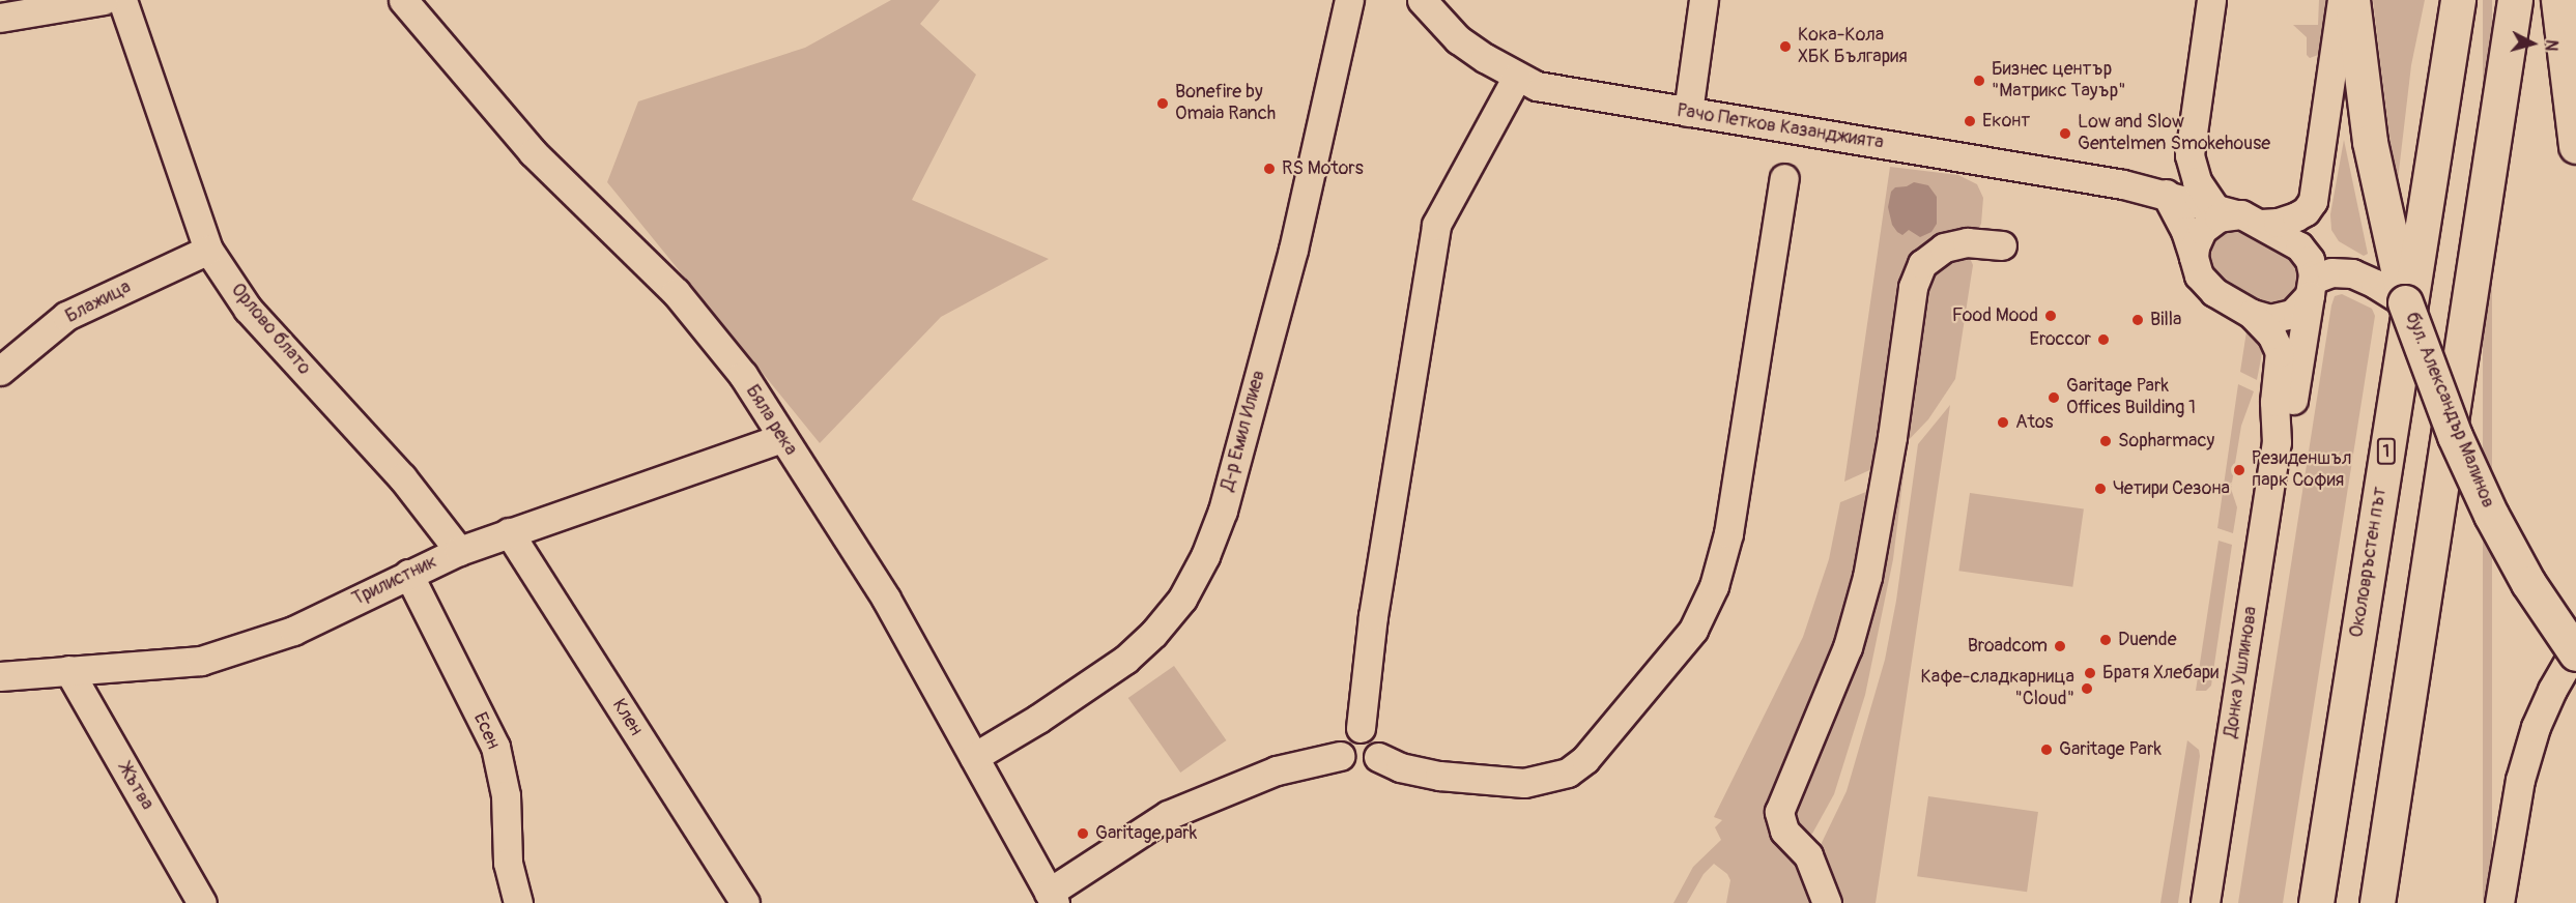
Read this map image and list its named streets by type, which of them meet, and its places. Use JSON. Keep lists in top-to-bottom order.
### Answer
{
  "streets": {
    "main road": ["бул. Александър Малинов", "1", "Околовръстен път"],
    "street": [
      "Рачо Петков Казанджията",
      "Блажица",
      "Орлово блато",
      "Бяла река",
      "Д-р Емил Илиев",
      "Трилистник",
      "Донка Ушлинова",
      "Клен",
      "Есен",
      "Жътва"
    ]
  },
  "crossings": [
    ["Рачо Петков Казанджията", "Донка Ушлинова"],
    ["Блажица", "Орлово блато"],
    ["Орлово блато", "Трилистник"],
    ["Бяла река", "Д-р Емил Илиев"],
    ["Бяла река", "Трилистник"],
    ["Трилистник", "Клен"],
    ["Трилистник", "Есен"],
    ["Трилистник", "Жътва"]
  ],
  "places": [
    "Кока-Кола ХБК България",
    "Бизнес център \"Матрикс Тауър\"",
    "Bonefire by Omaia Ranch",
    "Еконт",
    "Low and Slow Gentelmen Smokehouse",
    "RS Motors",
    "Food Mood",
    "Billa",
    "Eroccor",
    "Garitage Park Offices Building 1",
    "Atos",
    "Sopharmacy",
    "Резиденшъл парк София",
    "Четири Сезона",
    "Duende",
    "Broadcom",
    "Братя Хлебари",
    "Кафе-сладкарница \"Cloud\"",
    "Garitage Park",
    "Garitage park"
  ],
  "north": "right"
}
